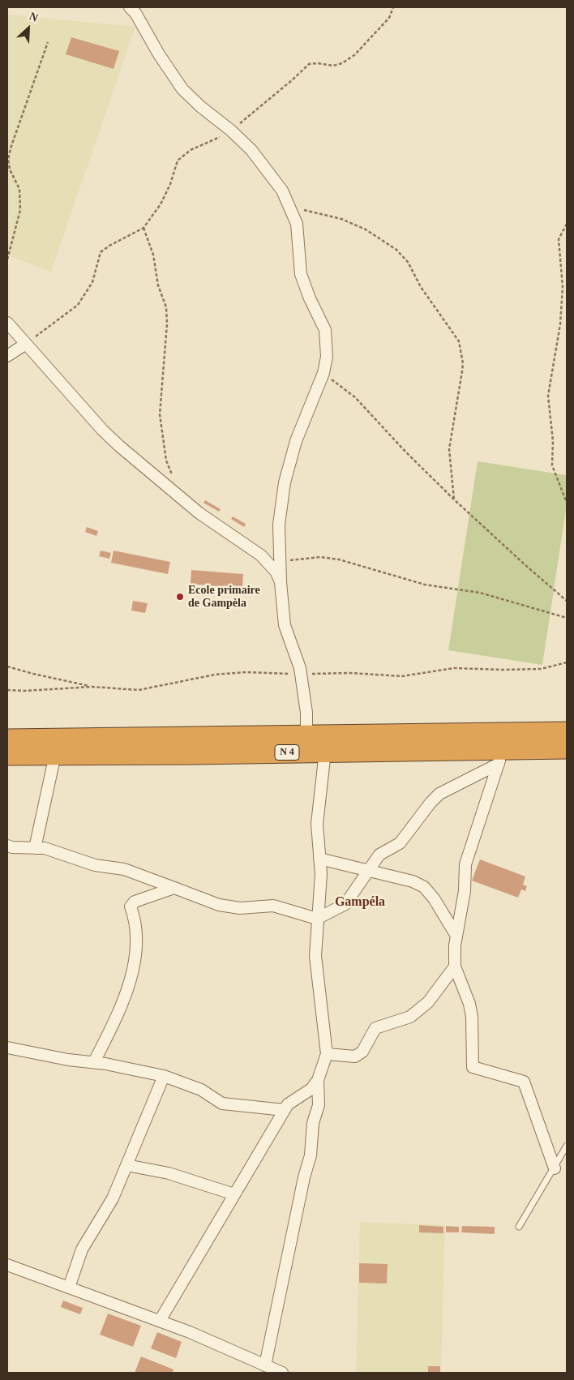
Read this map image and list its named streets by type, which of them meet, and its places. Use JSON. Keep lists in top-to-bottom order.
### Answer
{
  "streets": {
    "highway": ["N 4"]
  },
  "districts": ["Gampéla"],
  "places": ["Ecole primaire de Gampèla"],
  "north": "top right"
}
